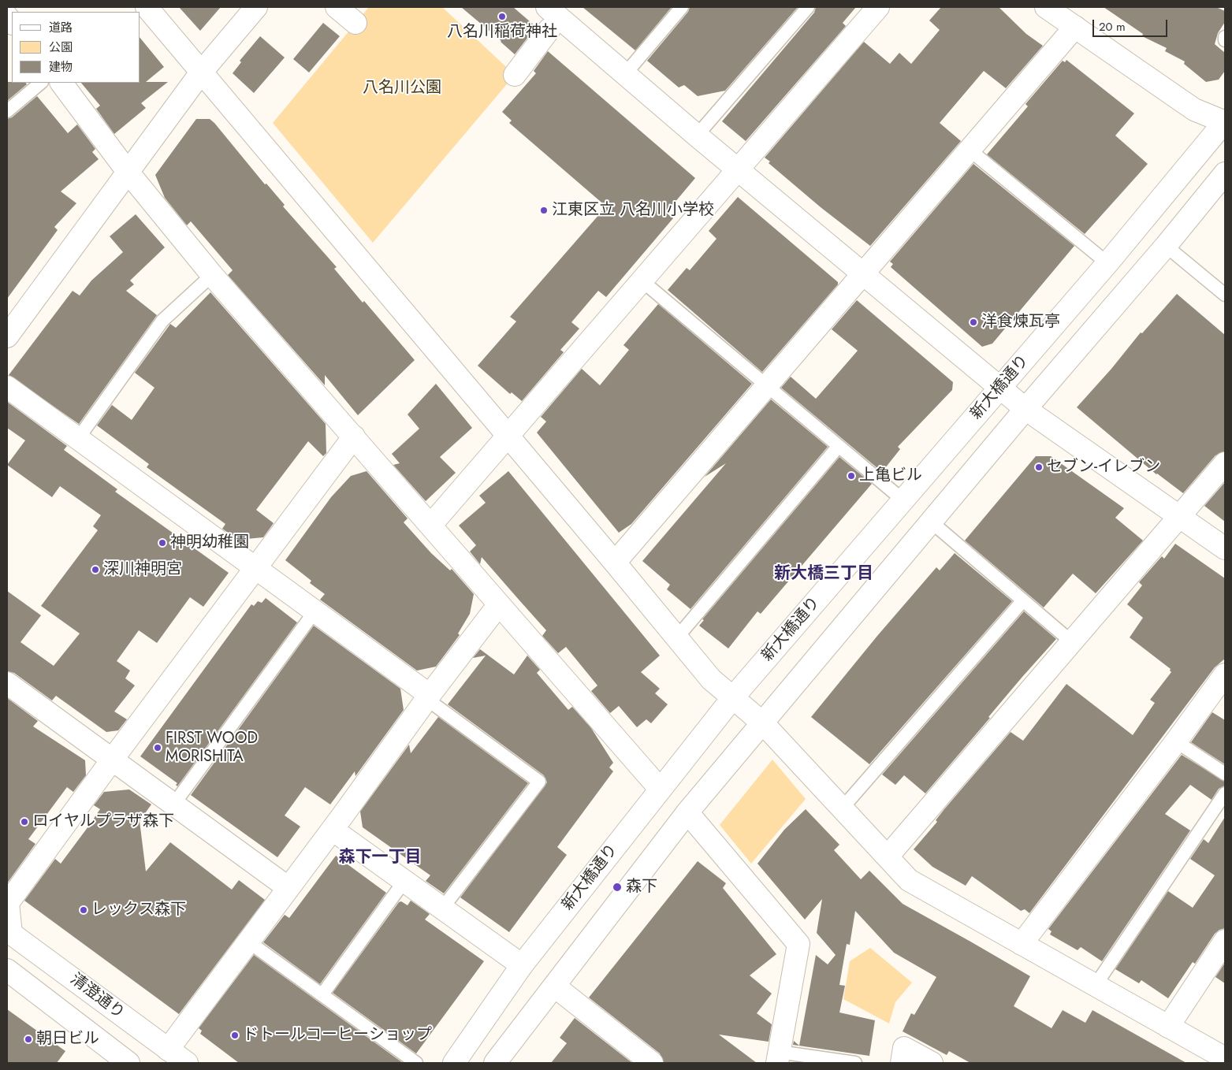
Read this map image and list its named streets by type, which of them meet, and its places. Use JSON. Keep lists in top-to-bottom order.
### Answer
{
  "streets": {
    "street": ["新大橋通り", "清澄通り"]
  },
  "districts": ["新大橋三丁目", "森下一丁目"],
  "parks": ["八名川公園"],
  "places": [
    "八名川稲荷神社",
    "江東区立 八名川小学校",
    "洋食煉瓦亭",
    "セブン-イレブン",
    "上亀ビル",
    "神明幼稚園",
    "深川神明宮",
    "FIRST WOOD MORISHITA",
    "ロイヤルプラザ森下",
    "森下",
    "レックス森下",
    "ドトールコーヒーショップ",
    "朝日ビル"
  ],
  "legend": ["道路", "公園", "建物"],
  "scale_bar": "20 m"
}
